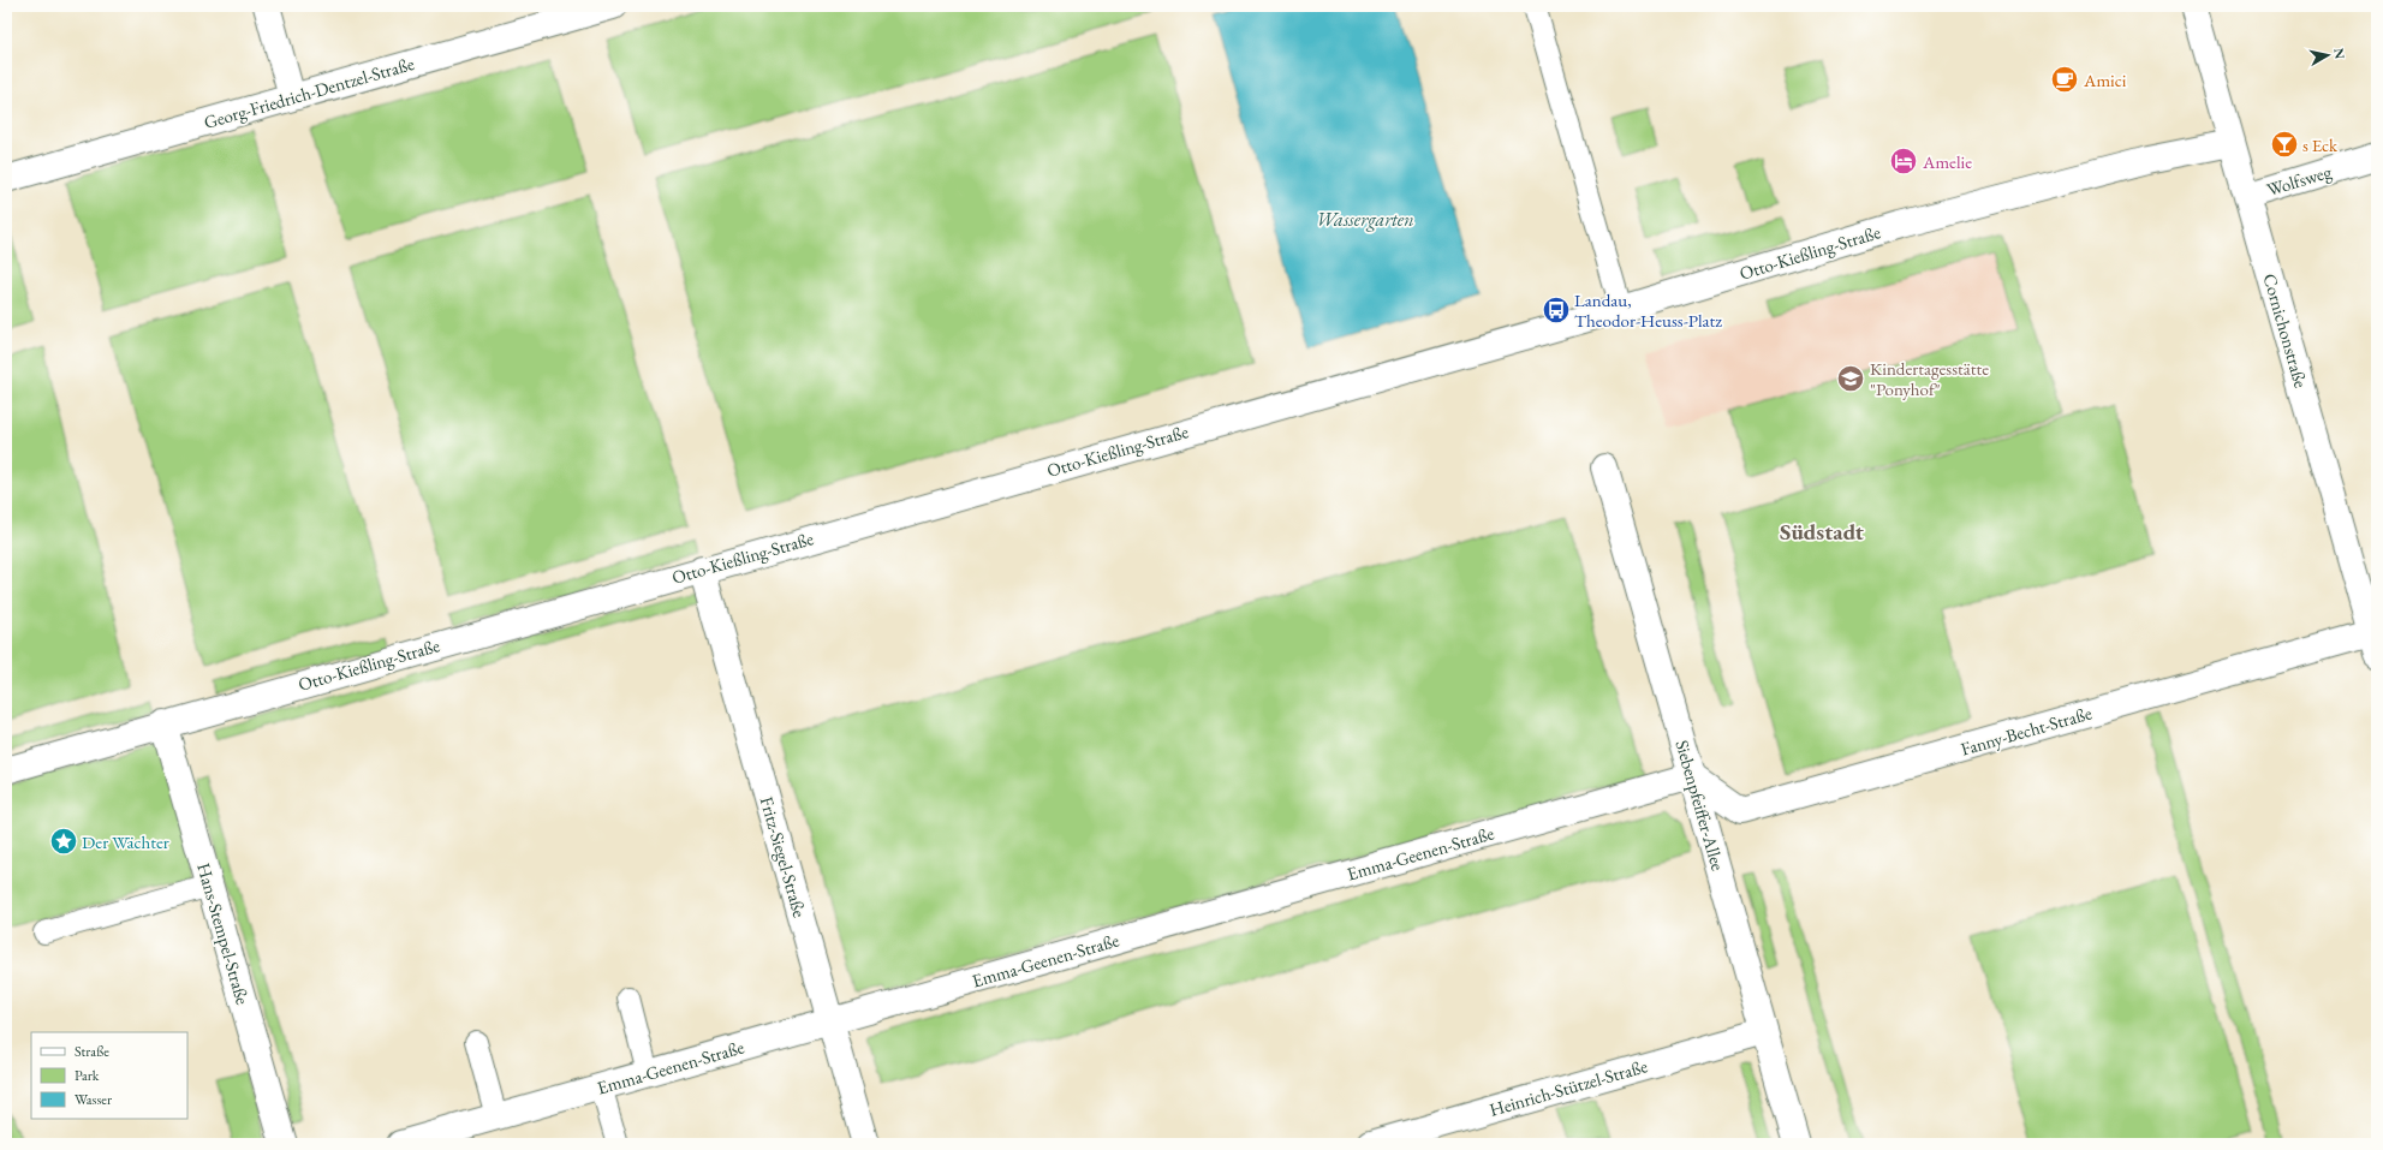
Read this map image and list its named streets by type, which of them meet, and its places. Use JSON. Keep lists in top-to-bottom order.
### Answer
{
  "streets": {
    "street": [
      "Georg-Friedrich-Dentzel-Straße",
      "Wolfsweg",
      "Otto-Kießling-Straße",
      "Cornichonstraße",
      "Fanny-Becht-Straße",
      "Siebenpfeiffer-Allee",
      "Emma-Geenen-Straße",
      "Fritz-Siegel-Straße",
      "Hans-Stempel-Straße",
      "Heinrich-Stützel-Straße"
    ]
  },
  "crossings": [
    ["Wolfsweg", "Cornichonstraße"],
    ["Otto-Kießling-Straße", "Cornichonstraße"],
    ["Otto-Kießling-Straße", "Fritz-Siegel-Straße"],
    ["Otto-Kießling-Straße", "Hans-Stempel-Straße"],
    ["Cornichonstraße", "Fanny-Becht-Straße"],
    ["Fanny-Becht-Straße", "Siebenpfeiffer-Allee"],
    ["Fanny-Becht-Straße", "Emma-Geenen-Straße"],
    ["Siebenpfeiffer-Allee", "Emma-Geenen-Straße"],
    ["Siebenpfeiffer-Allee", "Heinrich-Stützel-Straße"],
    ["Emma-Geenen-Straße", "Fritz-Siegel-Straße"]
  ],
  "districts": ["Südstadt"],
  "water": ["Wassergarten"],
  "places": {
    "cafe": ["Amici"],
    "bar": ["s Eck"],
    "hotel": ["Amelie"],
    "bus stop": ["Landau, Theodor-Heuss-Platz"],
    "school or university": ["Kindertagesstätte \"Ponyhof\""],
    "place": ["Der Wächter"]
  },
  "legend": ["Straße", "Park", "Wasser"],
  "north": "right"
}
